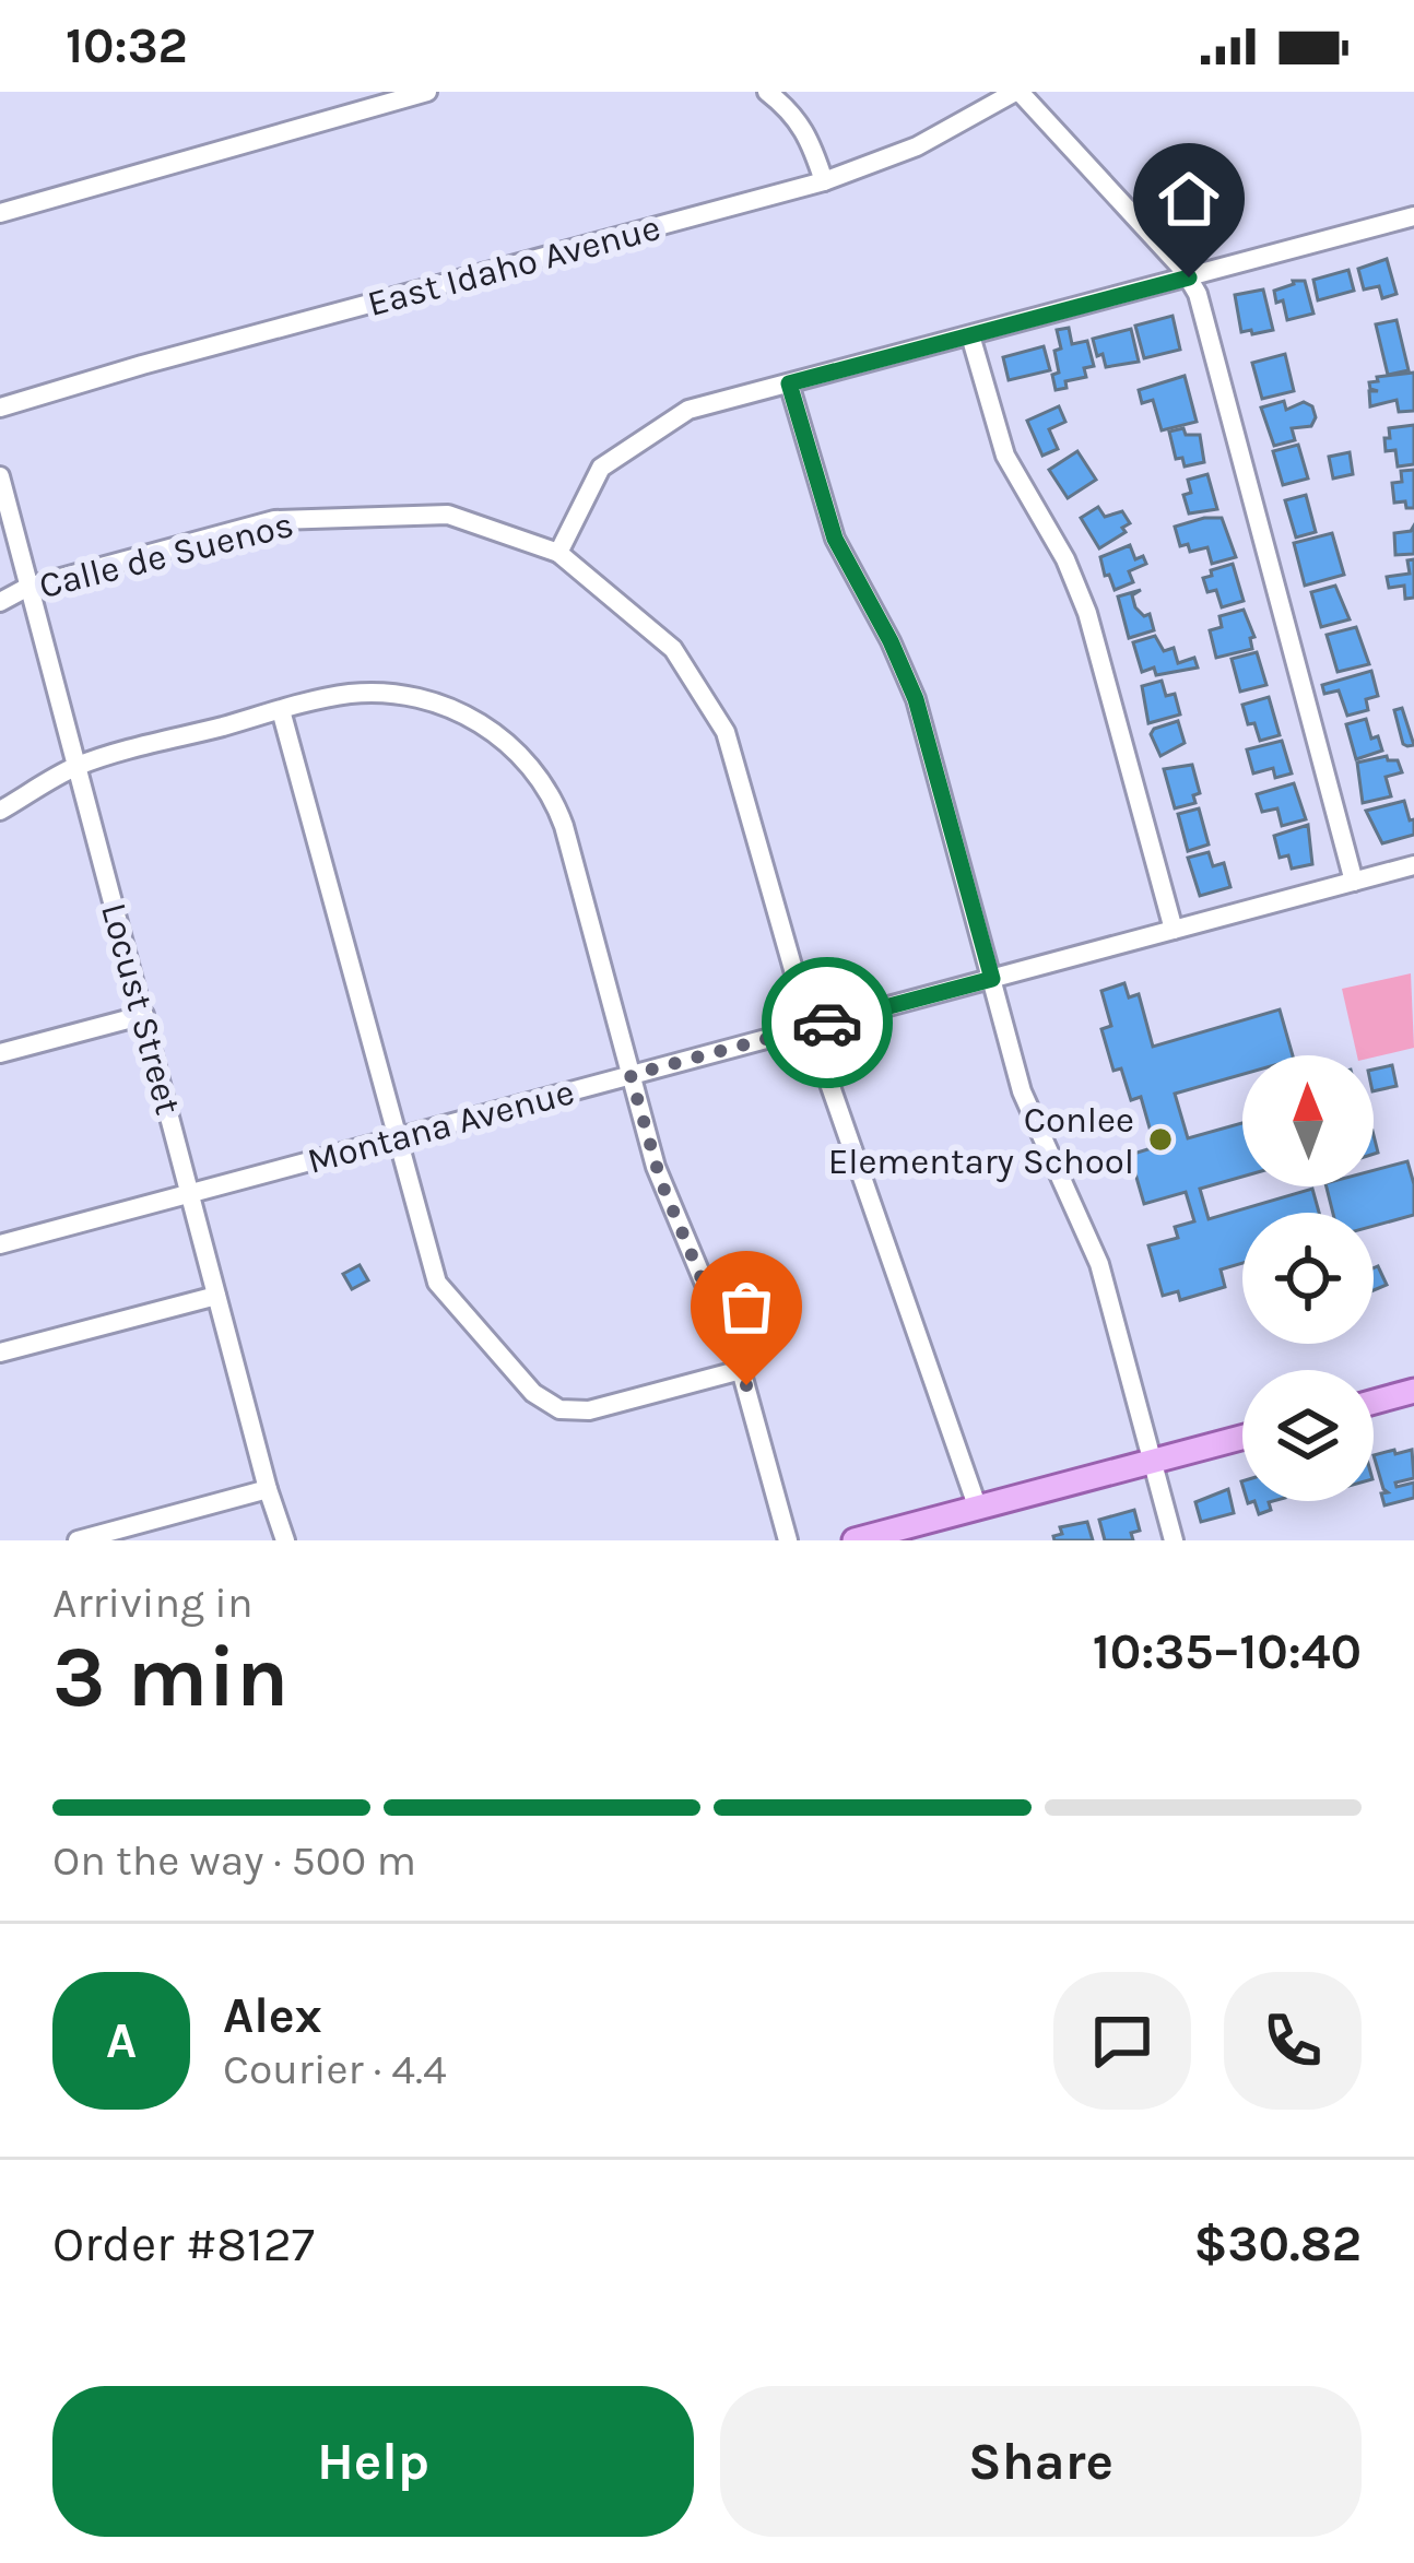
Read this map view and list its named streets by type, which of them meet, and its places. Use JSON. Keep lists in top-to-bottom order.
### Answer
{
  "streets": {
    "street": [
      "East Idaho Avenue",
      "Calle de Suenos",
      "Locust Street",
      "Montana Avenue"
    ]
  },
  "crossings": [
    ["Calle de Suenos", "Locust Street"],
    ["Locust Street", "Montana Avenue"]
  ],
  "places": ["Conlee Elementary School"],
  "north": "top",
  "page": {
    "status": "10:32",
    "heading": ["3 min", "Arriving in", "10:35–10:40"],
    "panel": [
      "Alex",
      "Courier · 4.4",
      "Order #8127",
      "$30.82"
    ],
    "bar": "On the way · 500 m",
    "round": "A",
    "buttons": ["Help", "Share"]
  }
}
